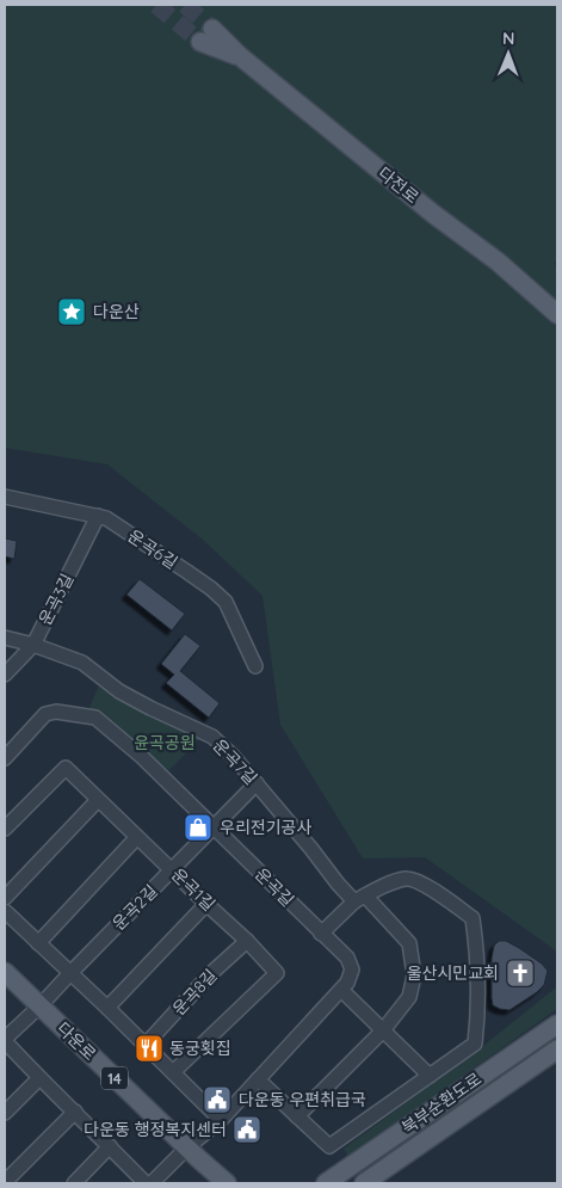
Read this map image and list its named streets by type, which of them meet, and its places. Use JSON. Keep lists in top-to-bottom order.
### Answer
{
  "streets": {
    "main road": [
      "다전로",
      "다운로",
      "14",
      "북부순환도로"
    ],
    "street": [
      "운곡6길",
      "운곡3길",
      "운곡7길",
      "운곡길",
      "운곡1길",
      "운곡2길",
      "운곡8길"
    ]
  },
  "crossings": [
    ["운곡6길", "운곡3길"],
    ["운곡3길", "운곡7길"],
    ["운곡7길", "운곡2길"],
    ["운곡길", "운곡2길"],
    ["운곡길", "다운로"],
    ["운곡1길", "운곡2길"],
    ["운곡1길", "운곡8길"],
    ["운곡2길", "다운로"]
  ],
  "parks": ["윤곡공원"],
  "places": {
    "place": ["다운산"],
    "shop": ["우리전기공사"],
    "church": ["울산시민교회"],
    "restaurant": ["동궁횟집"],
    "public building": ["다운동 우편취급국", "다운동 행정복지센터"]
  },
  "north": "top"
}
